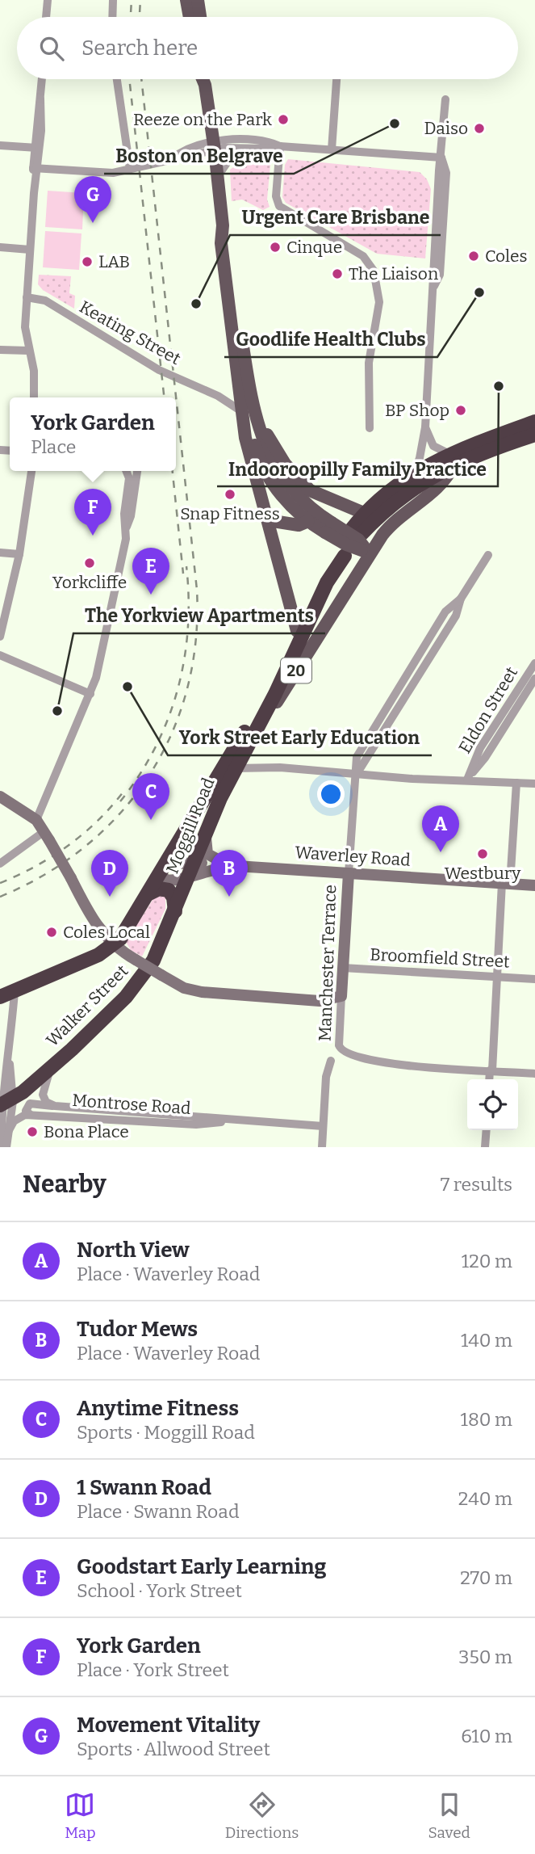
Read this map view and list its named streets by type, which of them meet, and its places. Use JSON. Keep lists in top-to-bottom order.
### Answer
{
  "streets": {
    "highway": ["20", "Moggill Road", "Walker Street"],
    "street": [
      "Keating Street",
      "Eldon Street",
      "Waverley Road",
      "Broomfield Street",
      "Manchester Terrace",
      "Montrose Road"
    ]
  },
  "crossings": [
    ["Moggill Road", "Waverley Road"],
    ["Moggill Road", "Walker Street"],
    ["Waverley Road", "Manchester Terrace"],
    ["Broomfield Street", "Manchester Terrace"],
    ["Walker Street", "Montrose Road"]
  ],
  "places": [
    "Reeze on the Park",
    "Boston on Belgrave",
    "Daiso",
    "Cinque",
    "Coles",
    "LAB",
    "The Liaison",
    "Goodlife Health Clubs",
    "Urgent Care Brisbane",
    "Indooroopilly Family Practice",
    "BP Shop",
    "Snap Fitness",
    "Yorkcliffe",
    "York Street Early Education",
    "The Yorkview Apartments",
    "Westbury",
    "Coles Local",
    "Bona Place"
  ],
  "page": {
    "search": "Search here",
    "pins": [
      "G",
      "F",
      "E",
      "C",
      "A",
      "B",
      "D"
    ],
    "popup": ["York Garden", "Place"],
    "heading": ["Nearby", "7 results"],
    "list": [
      {
        "mark": "A",
        "name": "North View",
        "note": "Place · Waverley Road",
        "value": "120 m"
      },
      {
        "mark": "B",
        "name": "Tudor Mews",
        "note": "Place · Waverley Road",
        "value": "140 m"
      },
      {
        "mark": "C",
        "name": "Anytime Fitness",
        "note": "Sports · Moggill Road",
        "value": "180 m"
      },
      {
        "mark": "D",
        "name": "1 Swann Road",
        "note": "Place · Swann Road",
        "value": "240 m"
      },
      {
        "mark": "E",
        "name": "Goodstart Early Learning",
        "note": "School · York Street",
        "value": "270 m"
      },
      {
        "mark": "F",
        "name": "York Garden",
        "note": "Place · York Street",
        "value": "350 m"
      },
      {
        "mark": "G",
        "name": "Movement Vitality",
        "note": "Sports · Allwood Street",
        "value": "610 m"
      }
    ],
    "nav": ["Map", "Directions", "Saved"]
  }
}
